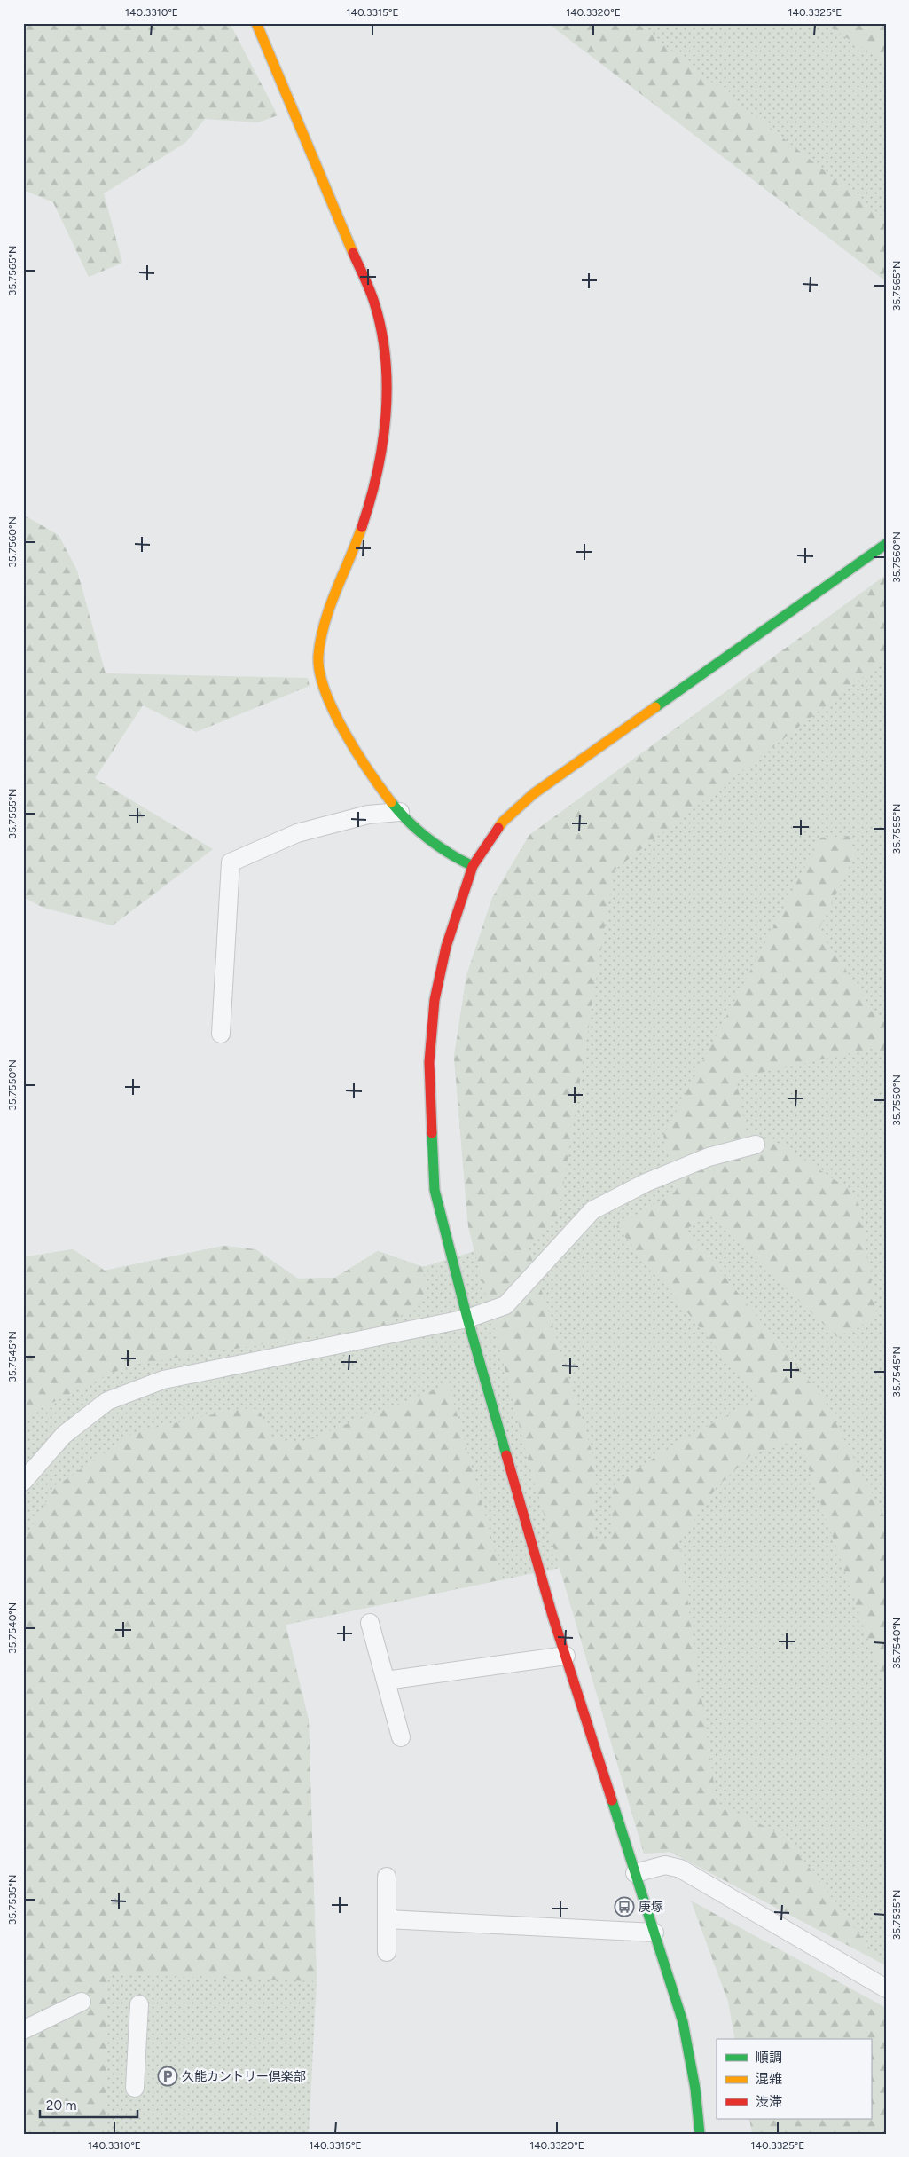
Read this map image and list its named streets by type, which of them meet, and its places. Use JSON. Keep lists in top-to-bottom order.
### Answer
{
  "places": {
    "bus stop": ["庚塚"],
    "parking": ["久能カントリー倶楽部"]
  },
  "legend": ["順調", "混雑", "渋滞"],
  "scale_bar": "20 m",
  "coordinates": [
    "140.3310°E",
    "140.3315°E",
    "140.3320°E",
    "140.3325°E",
    "35.7565°N",
    "35.7560°N",
    "35.7555°N",
    "35.7550°N",
    "35.7545°N",
    "35.7540°N",
    "35.7535°N"
  ]
}
